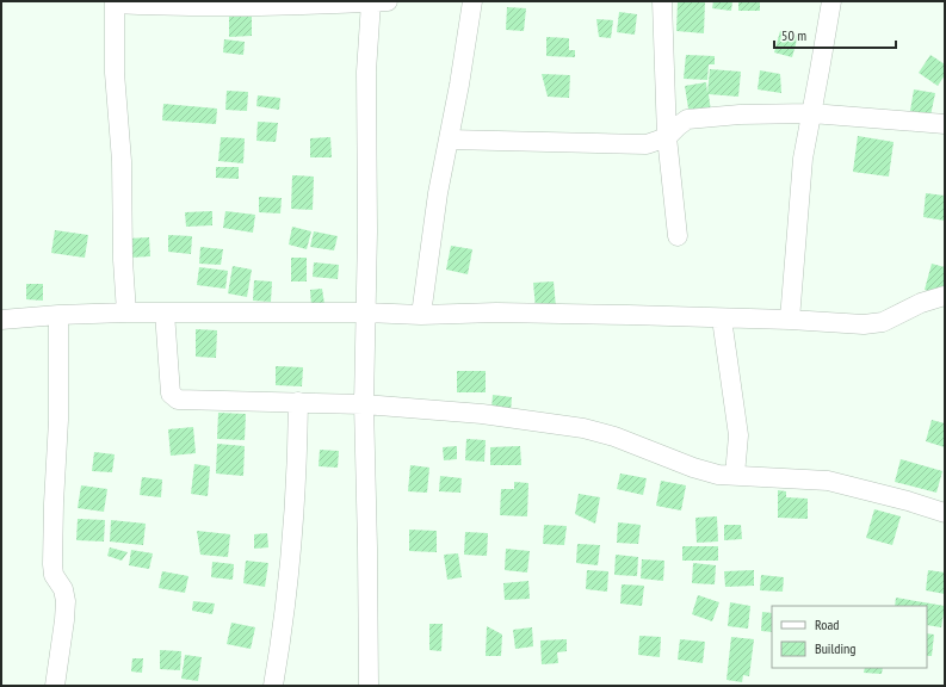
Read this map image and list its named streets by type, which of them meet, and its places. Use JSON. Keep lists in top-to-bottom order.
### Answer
{
  "legend": ["Road", "Building"],
  "scale_bar": "50 m"
}
